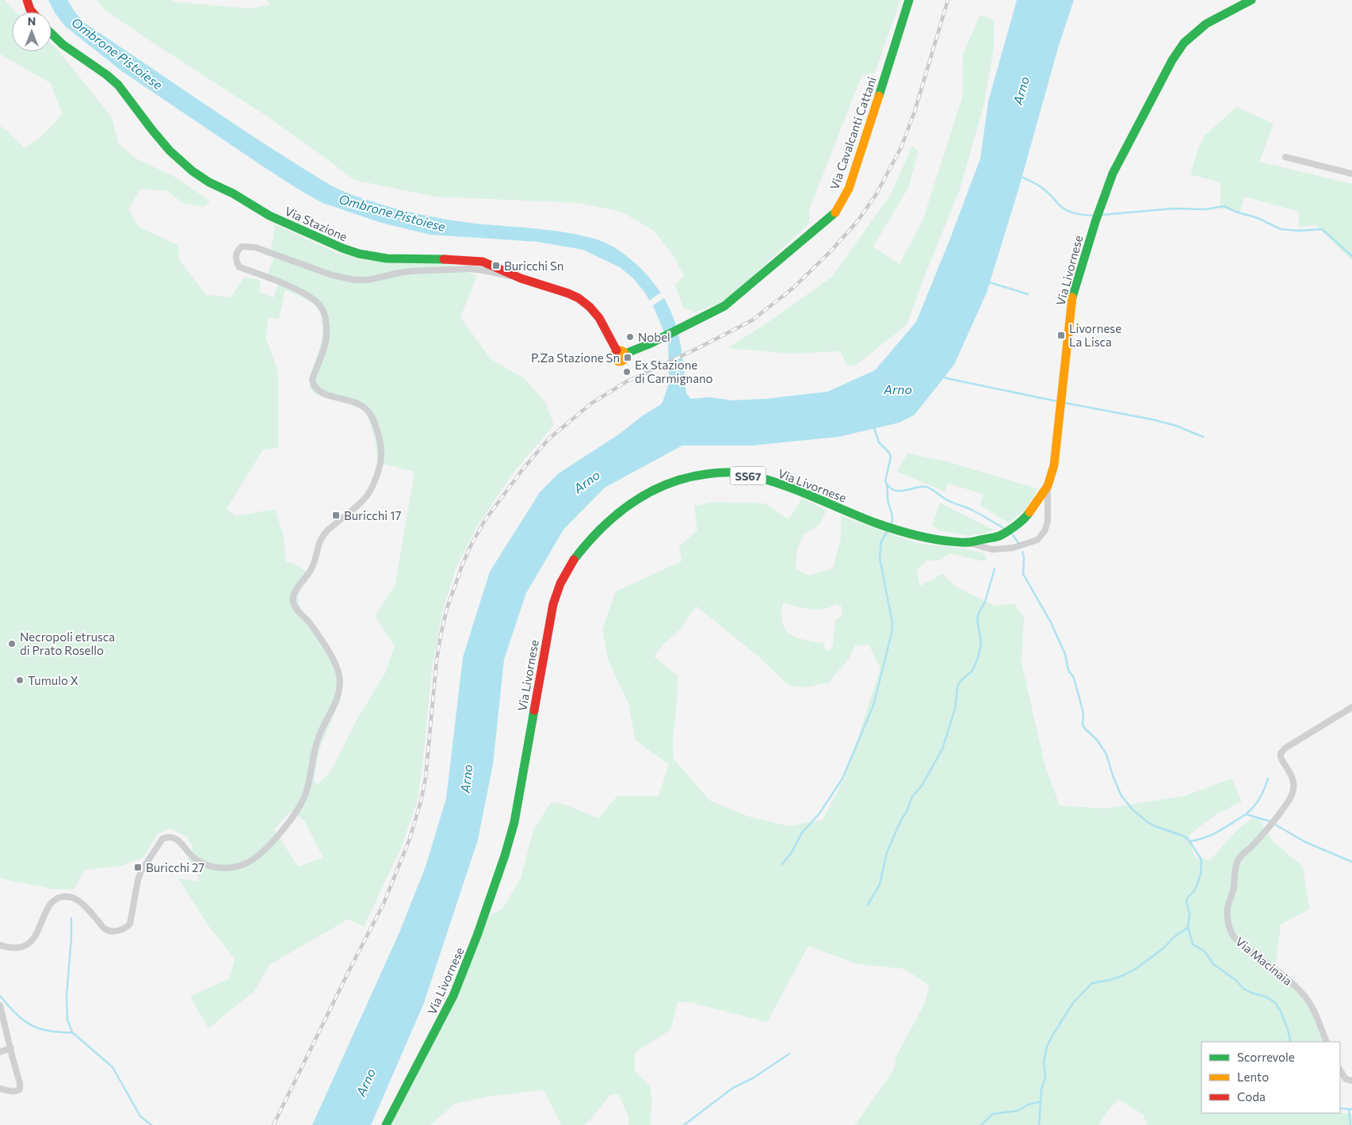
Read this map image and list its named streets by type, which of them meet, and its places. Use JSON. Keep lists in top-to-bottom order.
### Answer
{
  "streets": {
    "main road": [
      "Via Cavalcanti Cattani",
      "Via Stazione",
      "Via Livornese",
      "SS67"
    ],
    "street": ["Via Macinaia"]
  },
  "crossings": [
    ["Via Cavalcanti Cattani", "Via Stazione"]
  ],
  "water": ["Ombrone Pistoiese", "Arno"],
  "places": {
    "transit": [
      "Buricchi Sn",
      "Livornese La Lisca",
      "P.Za Stazione Sn",
      "Buricchi 17",
      "Buricchi 27"
    ],
    "other": [
      "Nobel",
      "Ex Stazione di Carmignano",
      "Necropoli etrusca di Prato Rosello",
      "Tumulo X"
    ]
  },
  "legend": ["Scorrevole", "Lento", "Coda"],
  "north": "top"
}
